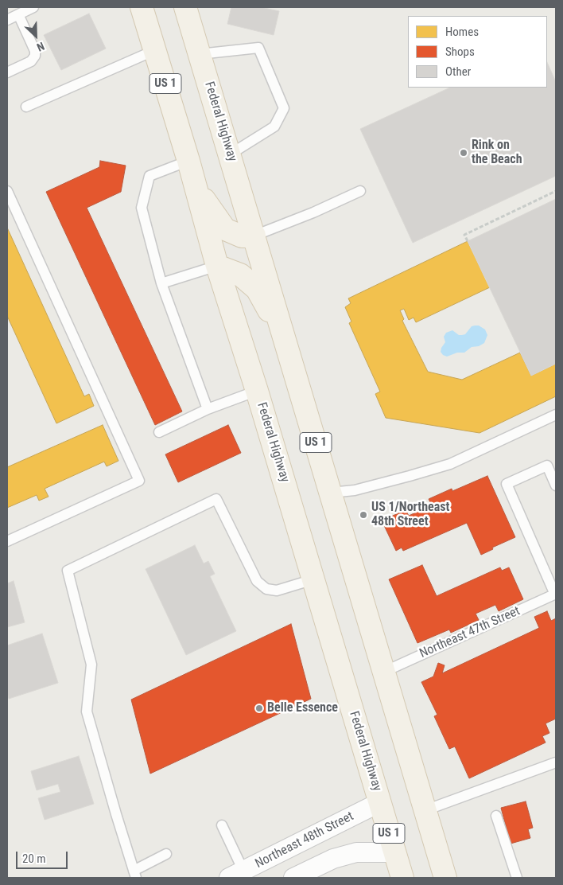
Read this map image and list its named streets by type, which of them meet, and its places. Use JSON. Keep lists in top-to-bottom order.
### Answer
{
  "streets": {
    "main road": ["US 1", "Federal Highway"],
    "street": ["Northeast 48th Street"],
    "lane": ["Northeast 47th Street"]
  },
  "crossings": [
    ["Federal Highway", "Northeast 47th Street"],
    ["Federal Highway", "Northeast 48th Street"]
  ],
  "places": ["Rink on the Beach", "US 1/Northeast 48th Street", "Belle Essence"],
  "legend": ["Homes", "Shops", "Other"],
  "scale_bar": "20 m",
  "north": "bottom right"
}
